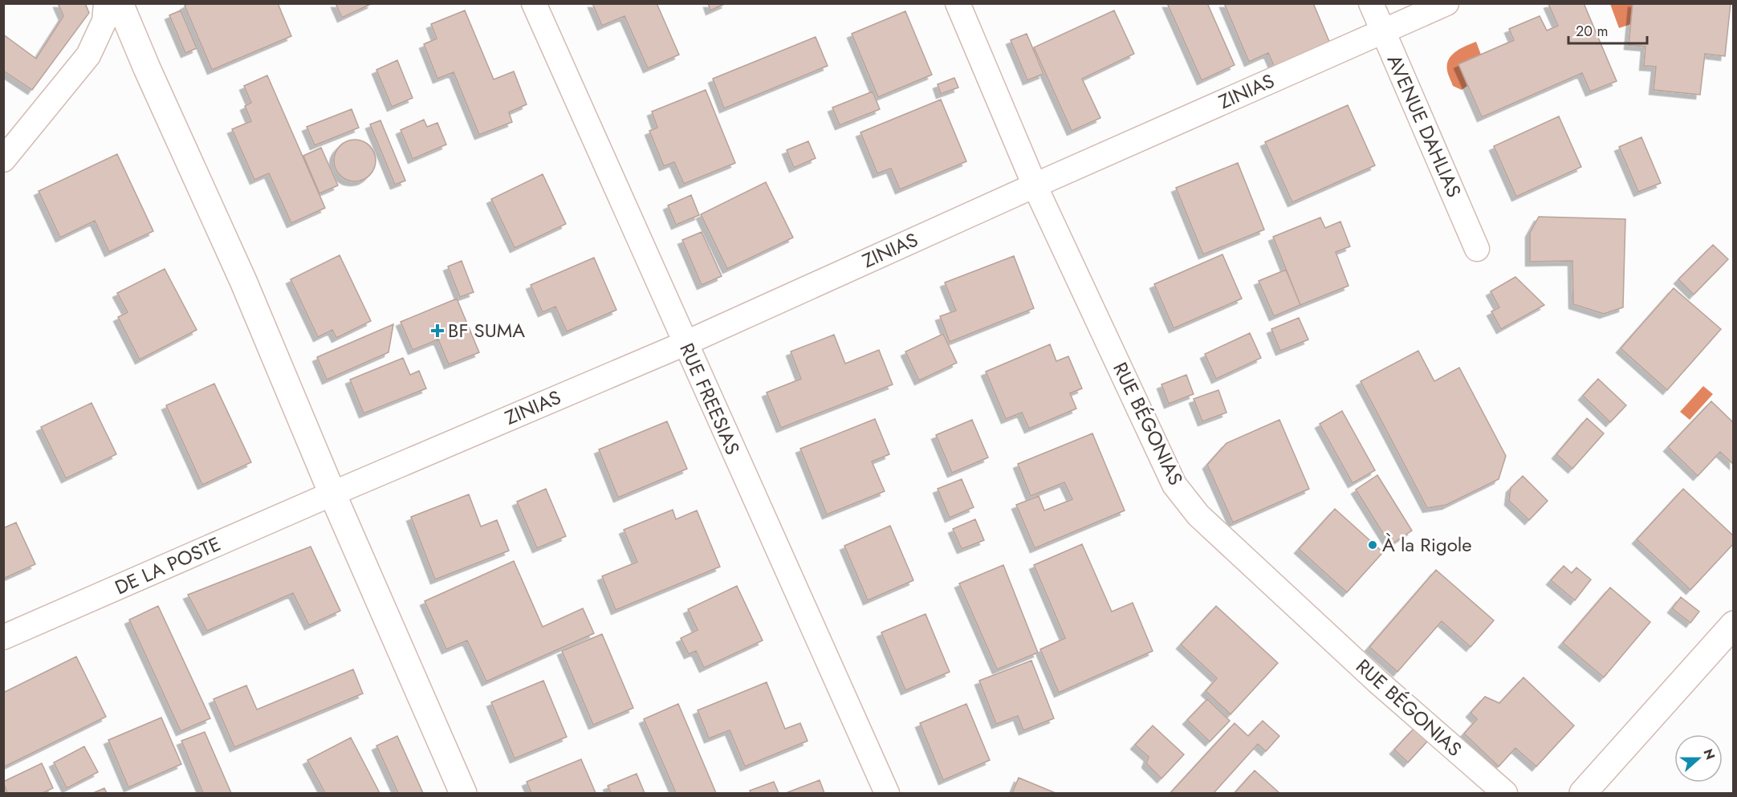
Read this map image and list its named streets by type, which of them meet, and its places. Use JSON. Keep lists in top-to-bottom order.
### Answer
{
  "streets": {
    "street": [
      "ZINIAS",
      "AVENUE DAHLIAS",
      "RUE FREESIAS",
      "RUE BÉGONIAS",
      "DE LA POSTE"
    ]
  },
  "crossings": [
    ["ZINIAS", "AVENUE DAHLIAS"],
    ["ZINIAS", "RUE FREESIAS"],
    ["ZINIAS", "RUE BÉGONIAS"],
    ["ZINIAS", "DE LA POSTE"]
  ],
  "places": {
    "health": ["BF SUMA"],
    "other": ["À la Rigole"]
  },
  "scale_bar": "20 m",
  "north": "right"
}
